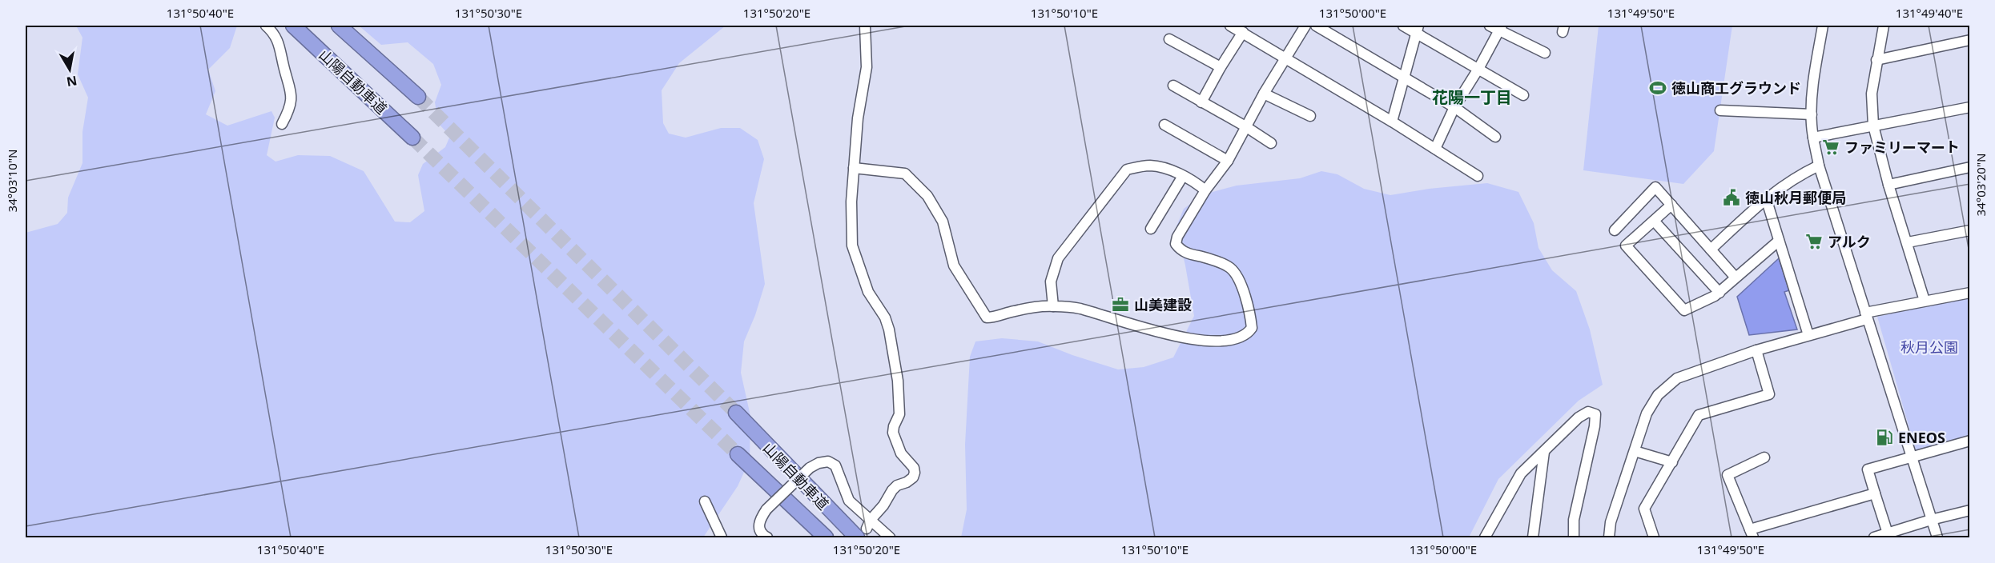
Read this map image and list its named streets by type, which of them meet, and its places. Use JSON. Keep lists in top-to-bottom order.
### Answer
{
  "streets": {
    "highway": ["山陽自動車道"]
  },
  "districts": ["花陽一丁目"],
  "parks": ["秋月公園"],
  "places": {
    "sports": ["徳山商工グラウンド"],
    "supermarket": ["ファミリーマート", "アルク"],
    "public building": ["徳山秋月郵便局"],
    "office": ["山美建設"],
    "fuel station": ["ENEOS"]
  },
  "north": "bottom",
  "coordinates": [
    "131°50'40\"E",
    "131°50'30\"E",
    "131°50'20\"E",
    "131°50'10\"E",
    "131°50'00\"E",
    "131°49'50\"E",
    "131°49'40\"E",
    "34°03'10\"N",
    "34°03'20\"N"
  ]
}
